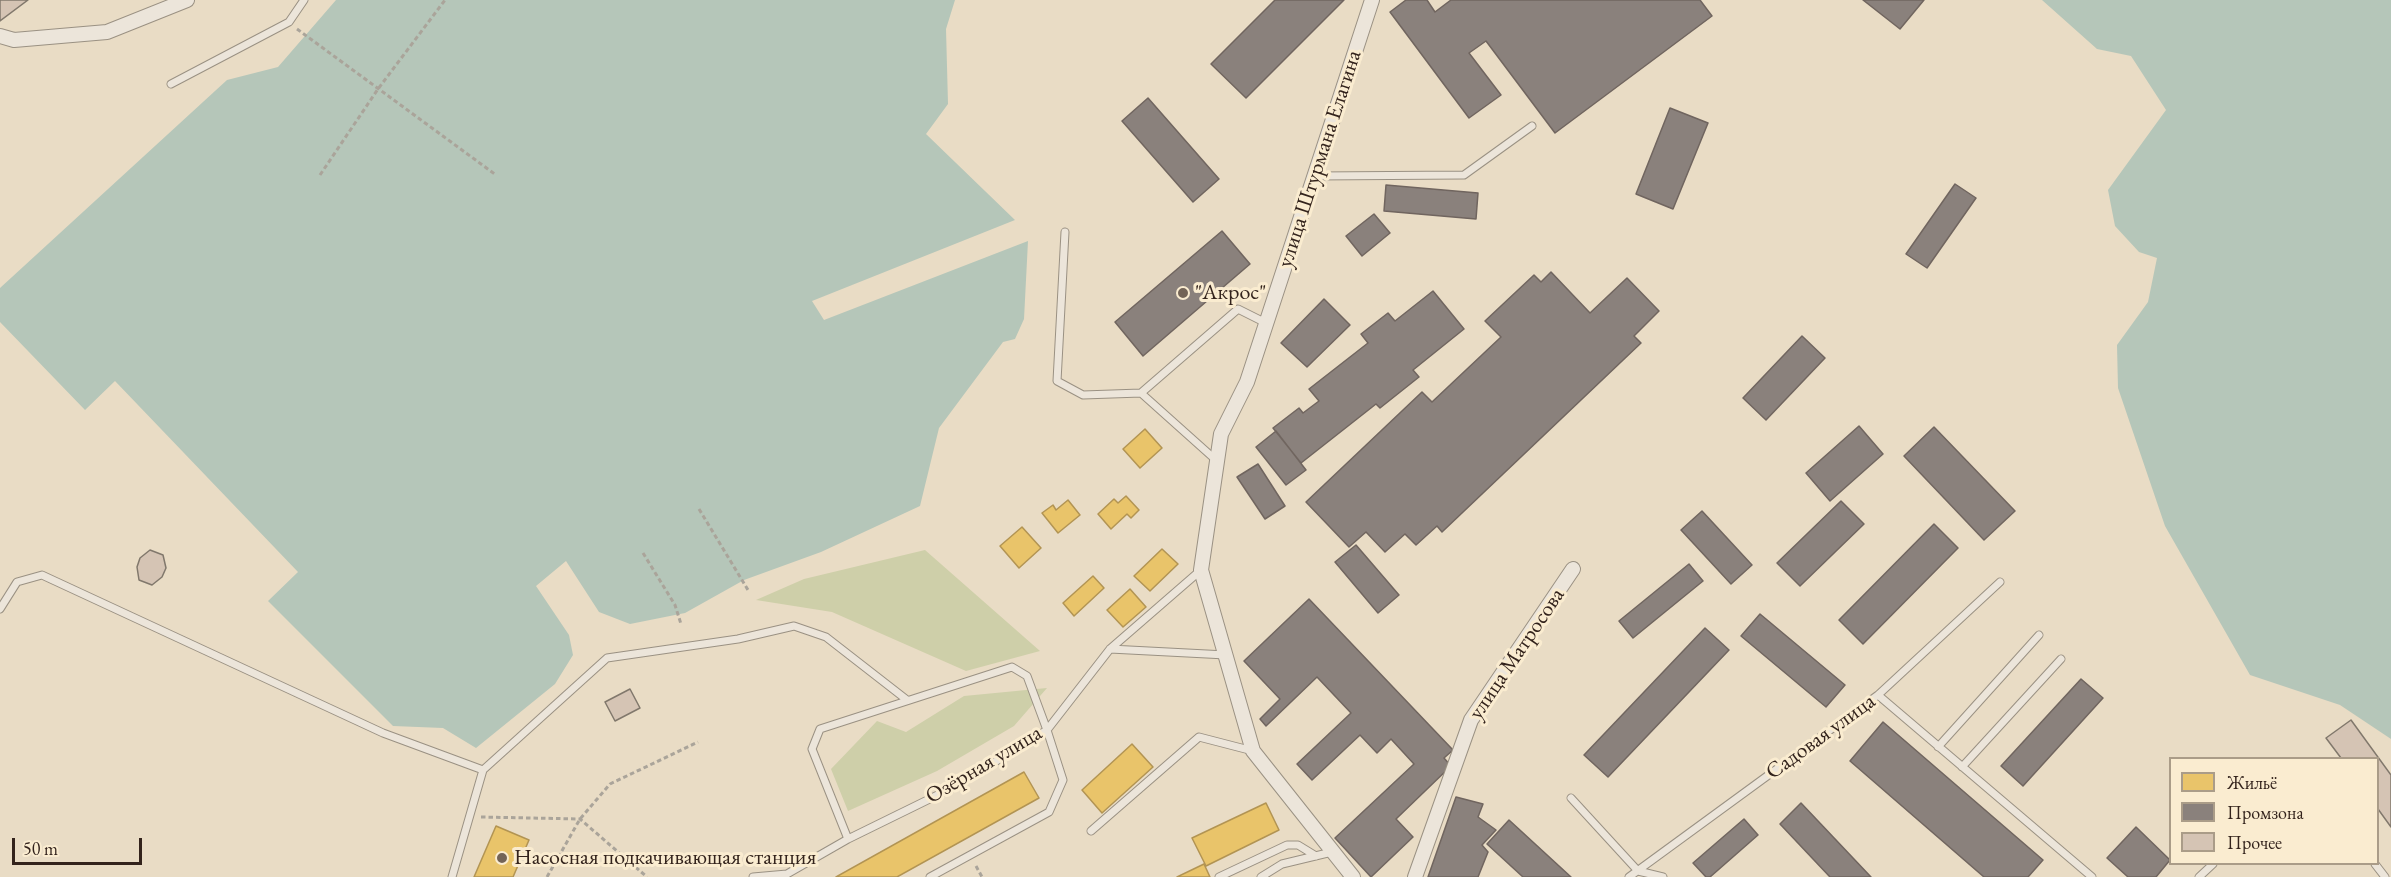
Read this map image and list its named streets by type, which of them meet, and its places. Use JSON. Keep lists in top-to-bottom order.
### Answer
{
  "streets": {
    "street": ["улица Штурмана Елагина", "улица Матросова"],
    "lane": ["Садовая улица", "Озёрная улица"]
  },
  "crossings": [
    ["улица Штурмана Елагина", "Озёрная улица"]
  ],
  "places": ["\"Акрос\"", "Насосная подкачивающая станция"],
  "legend": ["Жильё", "Промзона", "Прочее"],
  "scale_bar": "50 m"
}
